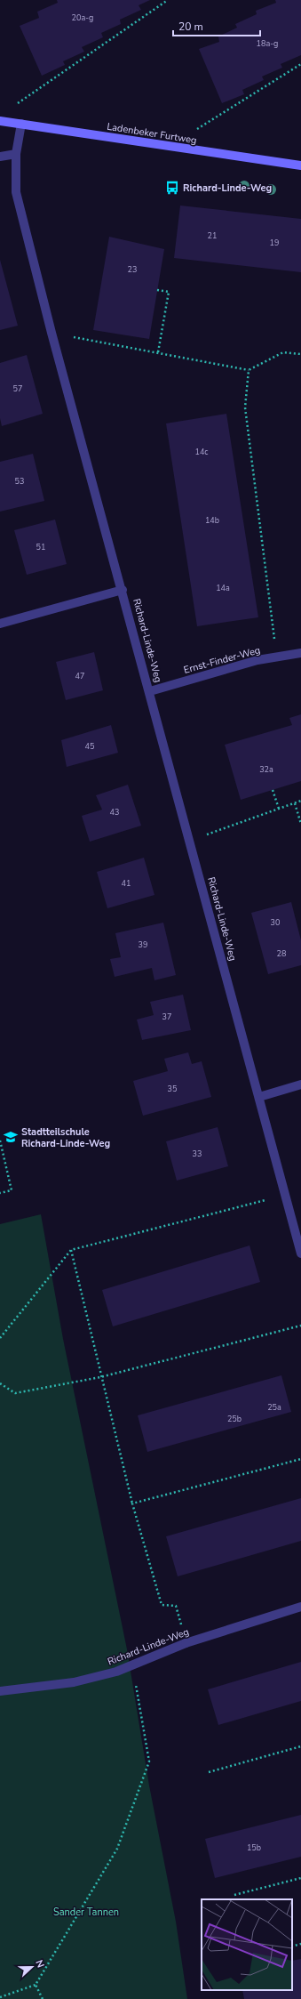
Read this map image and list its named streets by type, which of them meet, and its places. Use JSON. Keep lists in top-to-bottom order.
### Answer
{
  "streets": {
    "street": ["Ladenbeker Furtweg", "Richard-Linde-Weg", "Ernst-Finder-Weg"]
  },
  "crossings": [
    ["Ladenbeker Furtweg", "Richard-Linde-Weg"],
    ["Richard-Linde-Weg", "Ernst-Finder-Weg"]
  ],
  "parks": ["Sander Tannen"],
  "places": {
    "bus stop": ["Richard-Linde-Weg"],
    "school or university": ["Stadtteilschule Richard-Linde-Weg"]
  },
  "house_numbers": [
    "20a-g",
    "18a-g",
    "21",
    "19",
    "23",
    "57",
    "14c",
    "53",
    "14b",
    "51",
    "14a",
    "47",
    "45",
    "32a",
    "43",
    "41",
    "30",
    "39",
    "28",
    "37",
    "35",
    "33",
    "25a",
    "25b",
    "15b"
  ],
  "scale_bar": "20 m",
  "north": "right"
}
